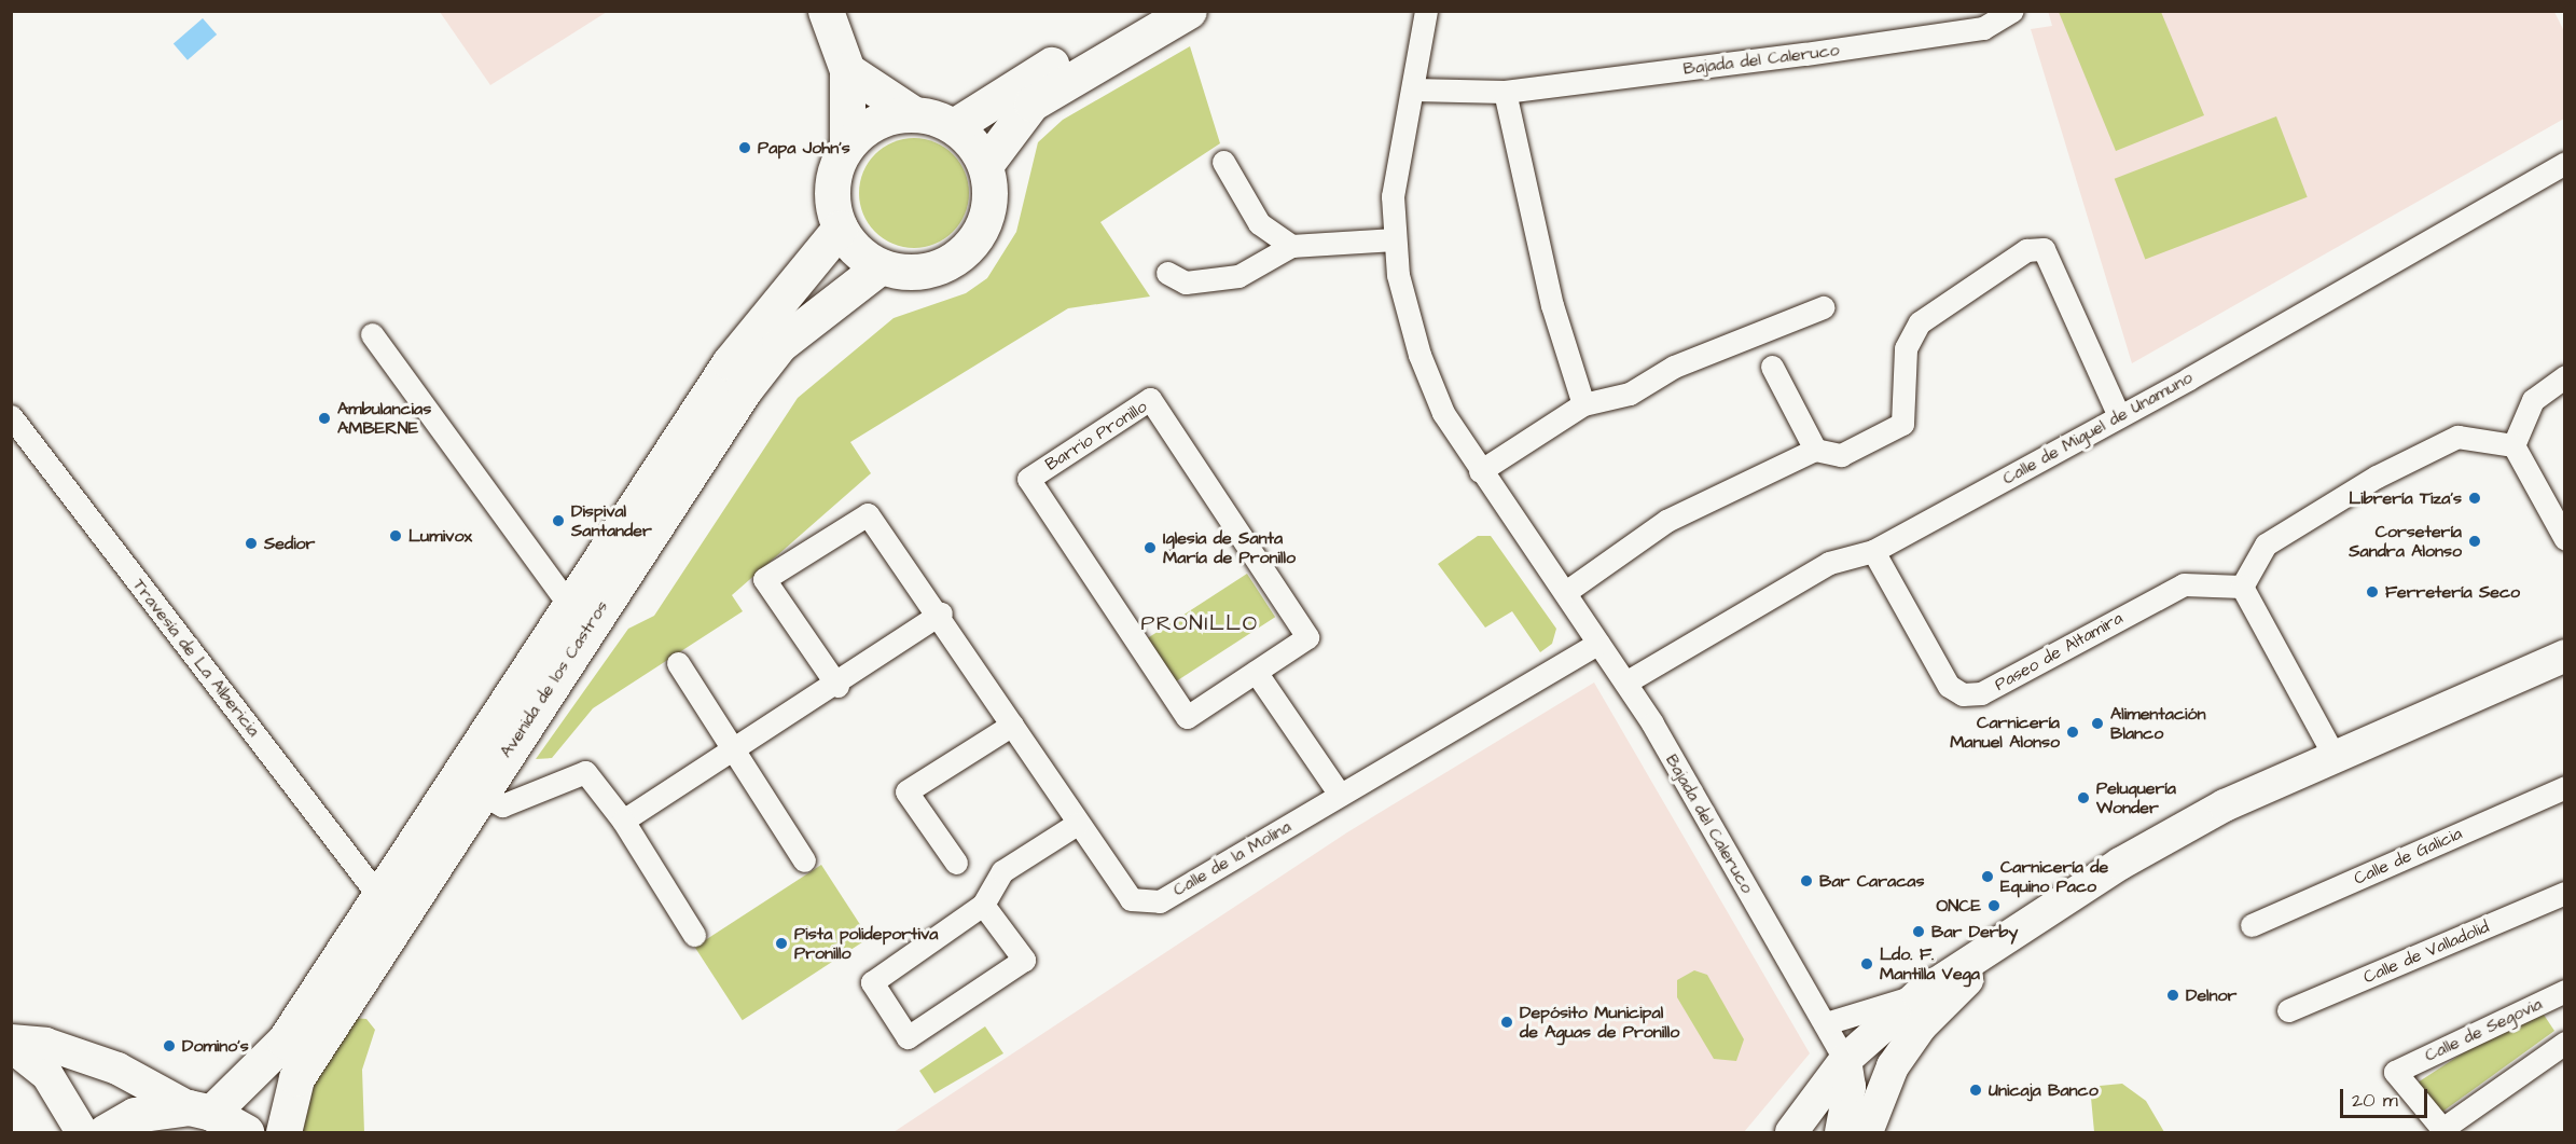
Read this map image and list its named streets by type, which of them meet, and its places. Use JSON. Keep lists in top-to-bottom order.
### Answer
{
  "streets": {
    "main road": ["Avenida de los Castros"],
    "street": [
      "Bajada del Caleruco",
      "Calle de Miguel de Unamuno",
      "Barrio Pronillo",
      "Paseo de Altamira",
      "Travesía de La Albericia",
      "Calle de Galicia",
      "Calle de la Molina",
      "Calle de Valladolid",
      "Calle de Segovia"
    ]
  },
  "crossings": [
    ["Bajada del Caleruco", "Calle de Miguel de Unamuno"],
    ["Bajada del Caleruco", "Calle de la Molina"],
    ["Calle de Miguel de Unamuno", "Paseo de Altamira"],
    ["Travesía de La Albericia", "Avenida de los Castros"]
  ],
  "districts": ["PRONILLO"],
  "places": [
    "Papa John's",
    "Ambulancias AMBERNE",
    "Librería Tiza's",
    "Dispival Santander",
    "Lumivox",
    "Corsetería Sandra Alonso",
    "Sedior",
    "Iglesia de Santa María de Pronillo",
    "Ferretería Seco",
    "Alimentación Blanco",
    "Carnicería Manuel Alonso",
    "Peluquería Wonder",
    "Carnicería de Equino Paco",
    "Bar Caracas",
    "ONCE",
    "Bar Derby",
    "Pista polideportiva Pronillo",
    "Ldo. F. Mantilla Vega",
    "Delnor",
    "Depósito Municipal de Aguas de Pronillo",
    "Domino's",
    "Unicaja Banco"
  ],
  "scale_bar": "20 m"
}
